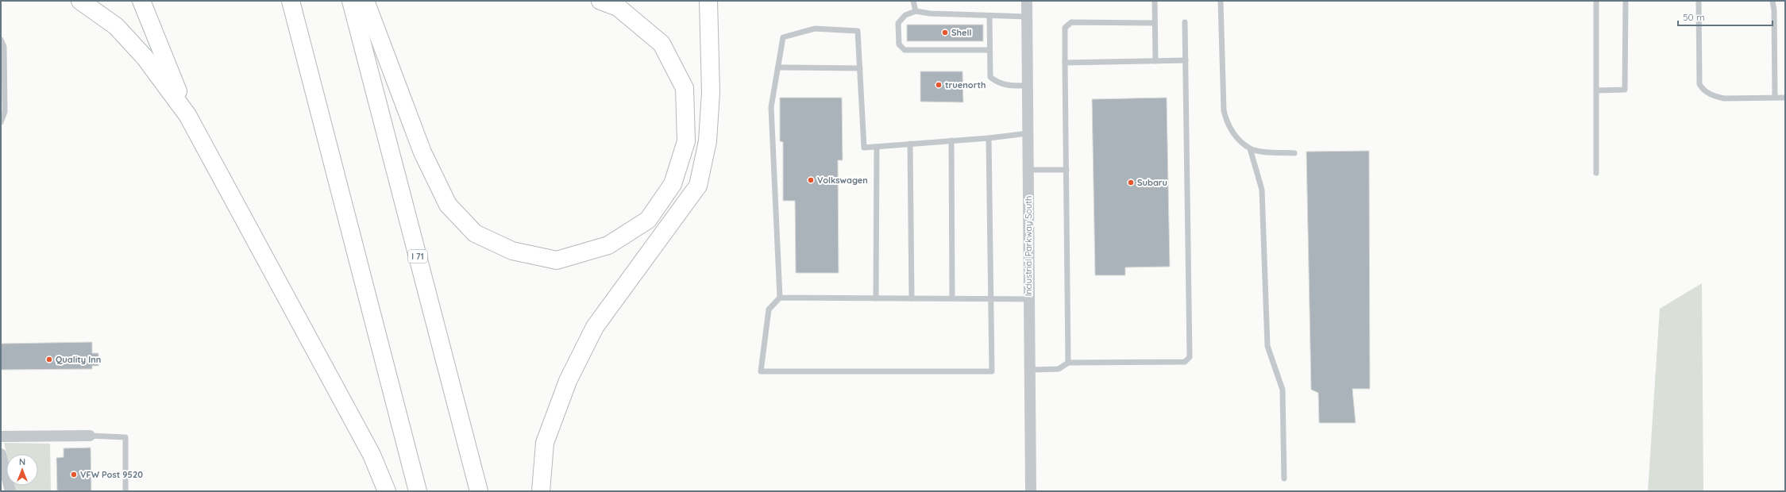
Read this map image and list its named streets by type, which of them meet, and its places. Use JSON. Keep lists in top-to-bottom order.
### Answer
{
  "streets": {
    "highway": ["I 71"],
    "street": ["Industrial Parkway South"]
  },
  "places": [
    "Shell",
    "truenorth",
    "Volkswagen",
    "Subaru",
    "Quality Inn",
    "VFW Post 9520"
  ],
  "scale_bar": "50 m",
  "north": "top"
}
